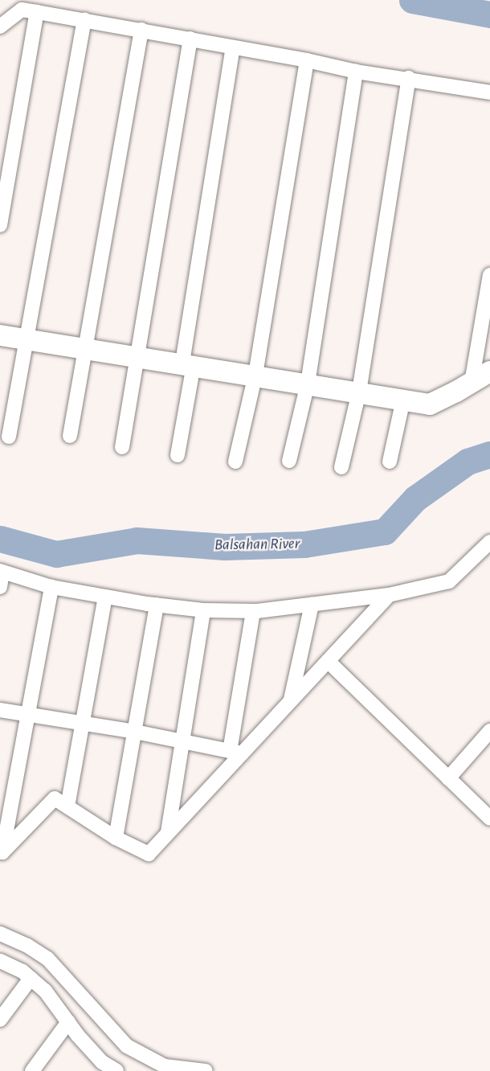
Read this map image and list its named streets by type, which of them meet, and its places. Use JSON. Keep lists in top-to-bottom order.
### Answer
{
  "water": ["Balsahan River"]
}
